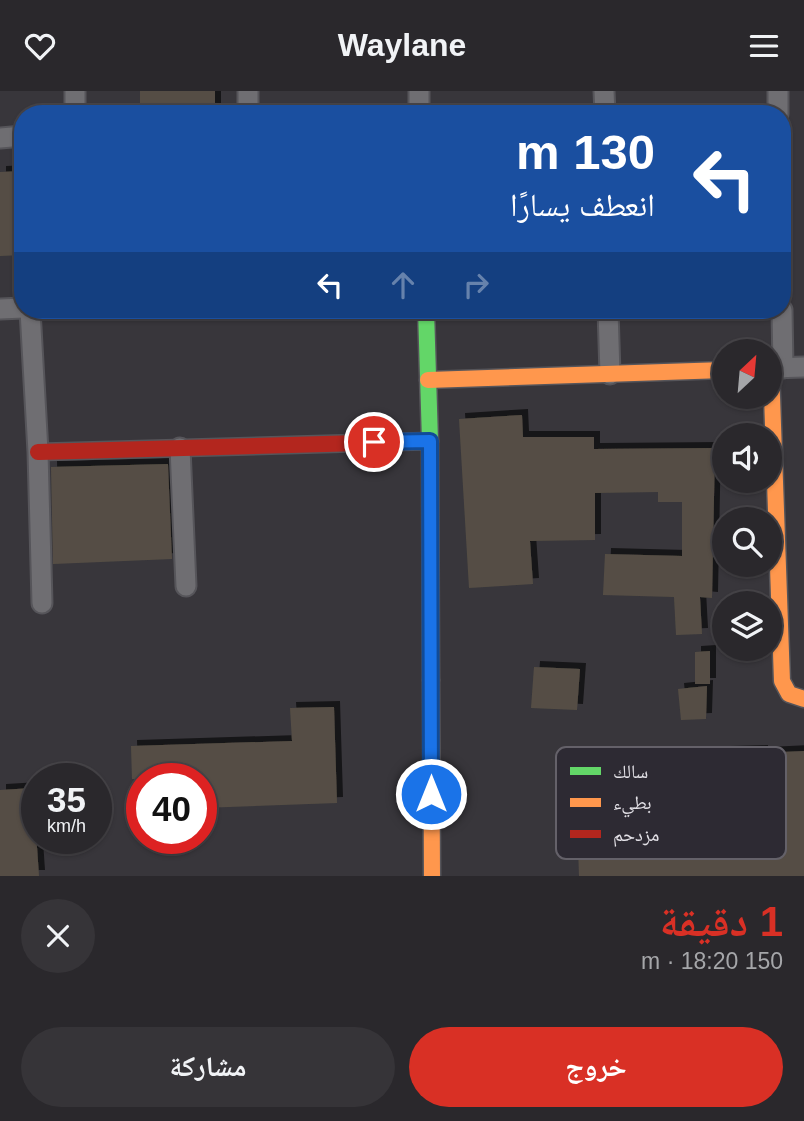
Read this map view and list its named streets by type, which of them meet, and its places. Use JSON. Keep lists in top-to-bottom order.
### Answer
{
  "legend": ["سالك", "بطيء", "مزدحم"],
  "north": "top right",
  "page": {
    "header": "Waylane",
    "turn": ["130 m", "انعطف يسارًا"],
    "speed": "35 km/h",
    "limit": "40",
    "heading": ["1 دقيقة", "150 m · 18:20"],
    "buttons": ["خروج", "مشاركة"]
  }
}
